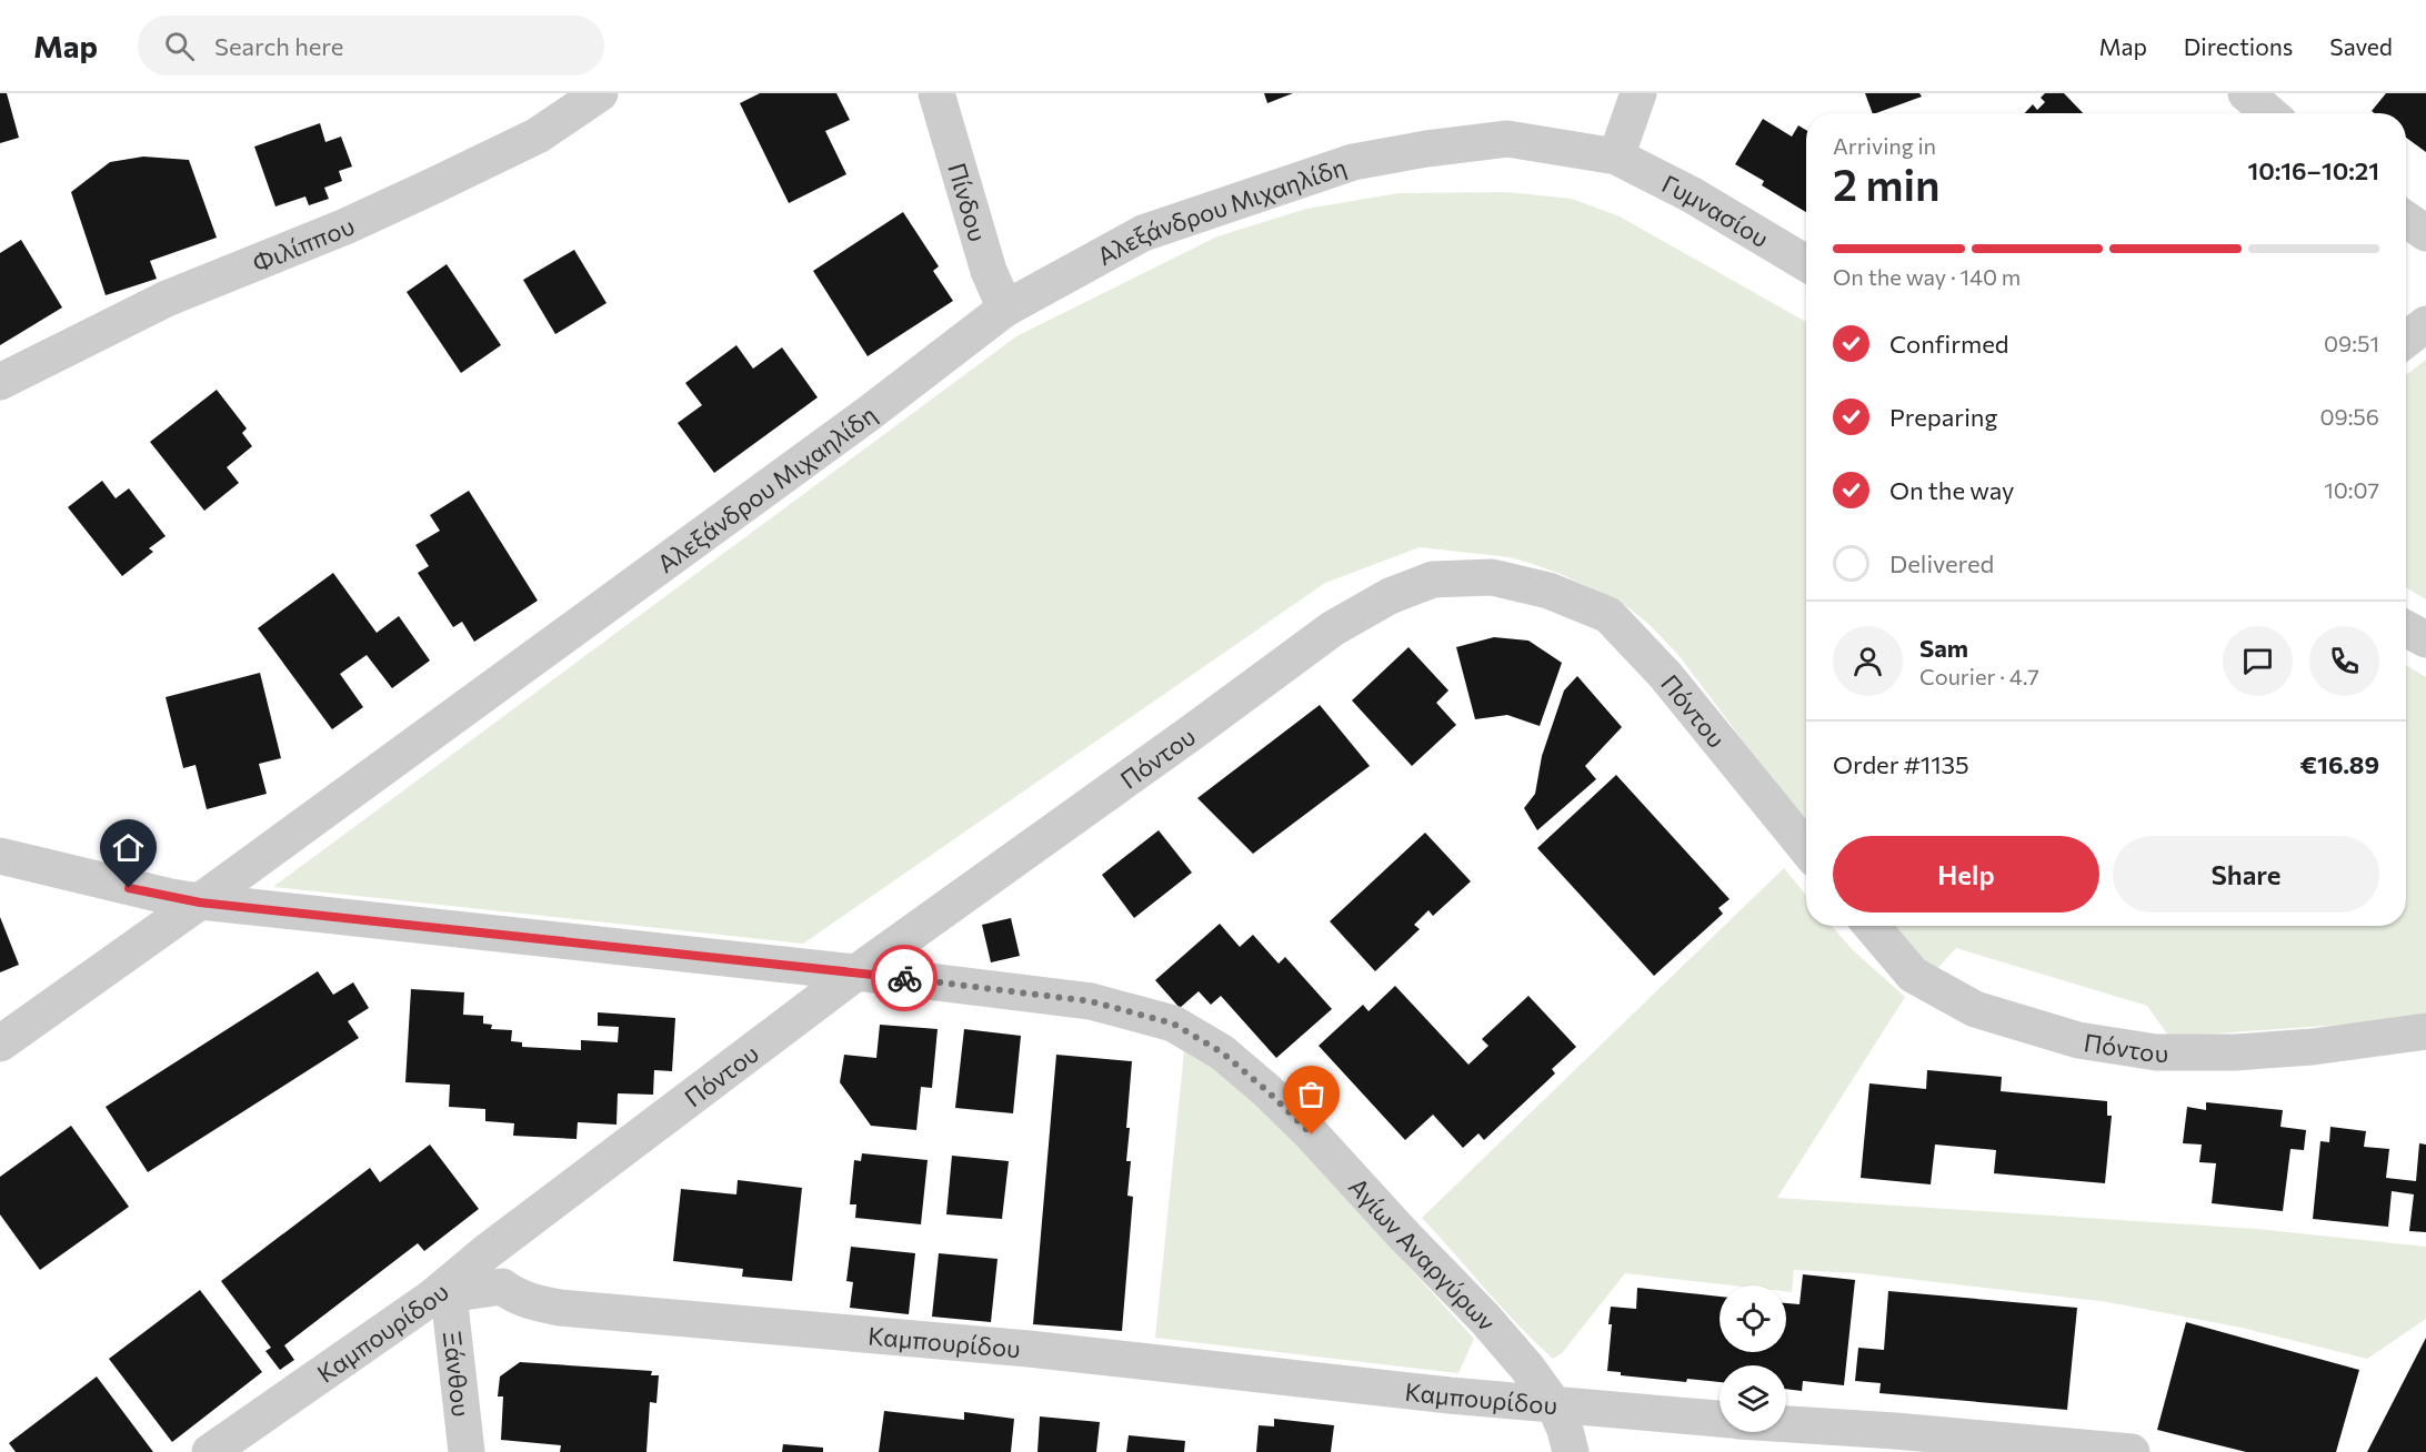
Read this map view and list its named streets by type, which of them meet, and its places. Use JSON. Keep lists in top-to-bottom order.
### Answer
{
  "streets": {
    "street": [
      "Πίνδου",
      "Γυμνασίου",
      "Aλεξάνδρου Mιχαηλίδη",
      "Φιλίππου",
      "Πόντου",
      "Αγίων Αναργύρων",
      "Καμπουρίδου",
      "Ξάνθου"
    ]
  },
  "crossings": [
    ["Πίνδου", "Aλεξάνδρου Mιχαηλίδη"],
    ["Γυμνασίου", "Aλεξάνδρου Mιχαηλίδη"],
    ["Aλεξάνδρου Mιχαηλίδη", "Αγίων Αναργύρων"],
    ["Πόντου", "Αγίων Αναργύρων"],
    ["Πόντου", "Καμπουρίδου"],
    ["Πόντου", "Ξάνθου"],
    ["Αγίων Αναργύρων", "Καμπουρίδου"],
    ["Καμπουρίδου", "Ξάνθου"]
  ],
  "page": {
    "header": "Map",
    "search": "Search here",
    "nav": ["Map", "Directions", "Saved"],
    "heading": ["2 min", "Arriving in", "10:16–10:21"],
    "panel": [
      "Sam",
      "Courier · 4.7",
      "Order #1135",
      "€16.89"
    ],
    "bar": "On the way · 140 m",
    "list": [
      ["Confirmed", "09:51"],
      ["Preparing", "09:56"],
      ["On the way", "10:07"],
      "Delivered"
    ],
    "buttons": ["Help", "Share"]
  }
}
